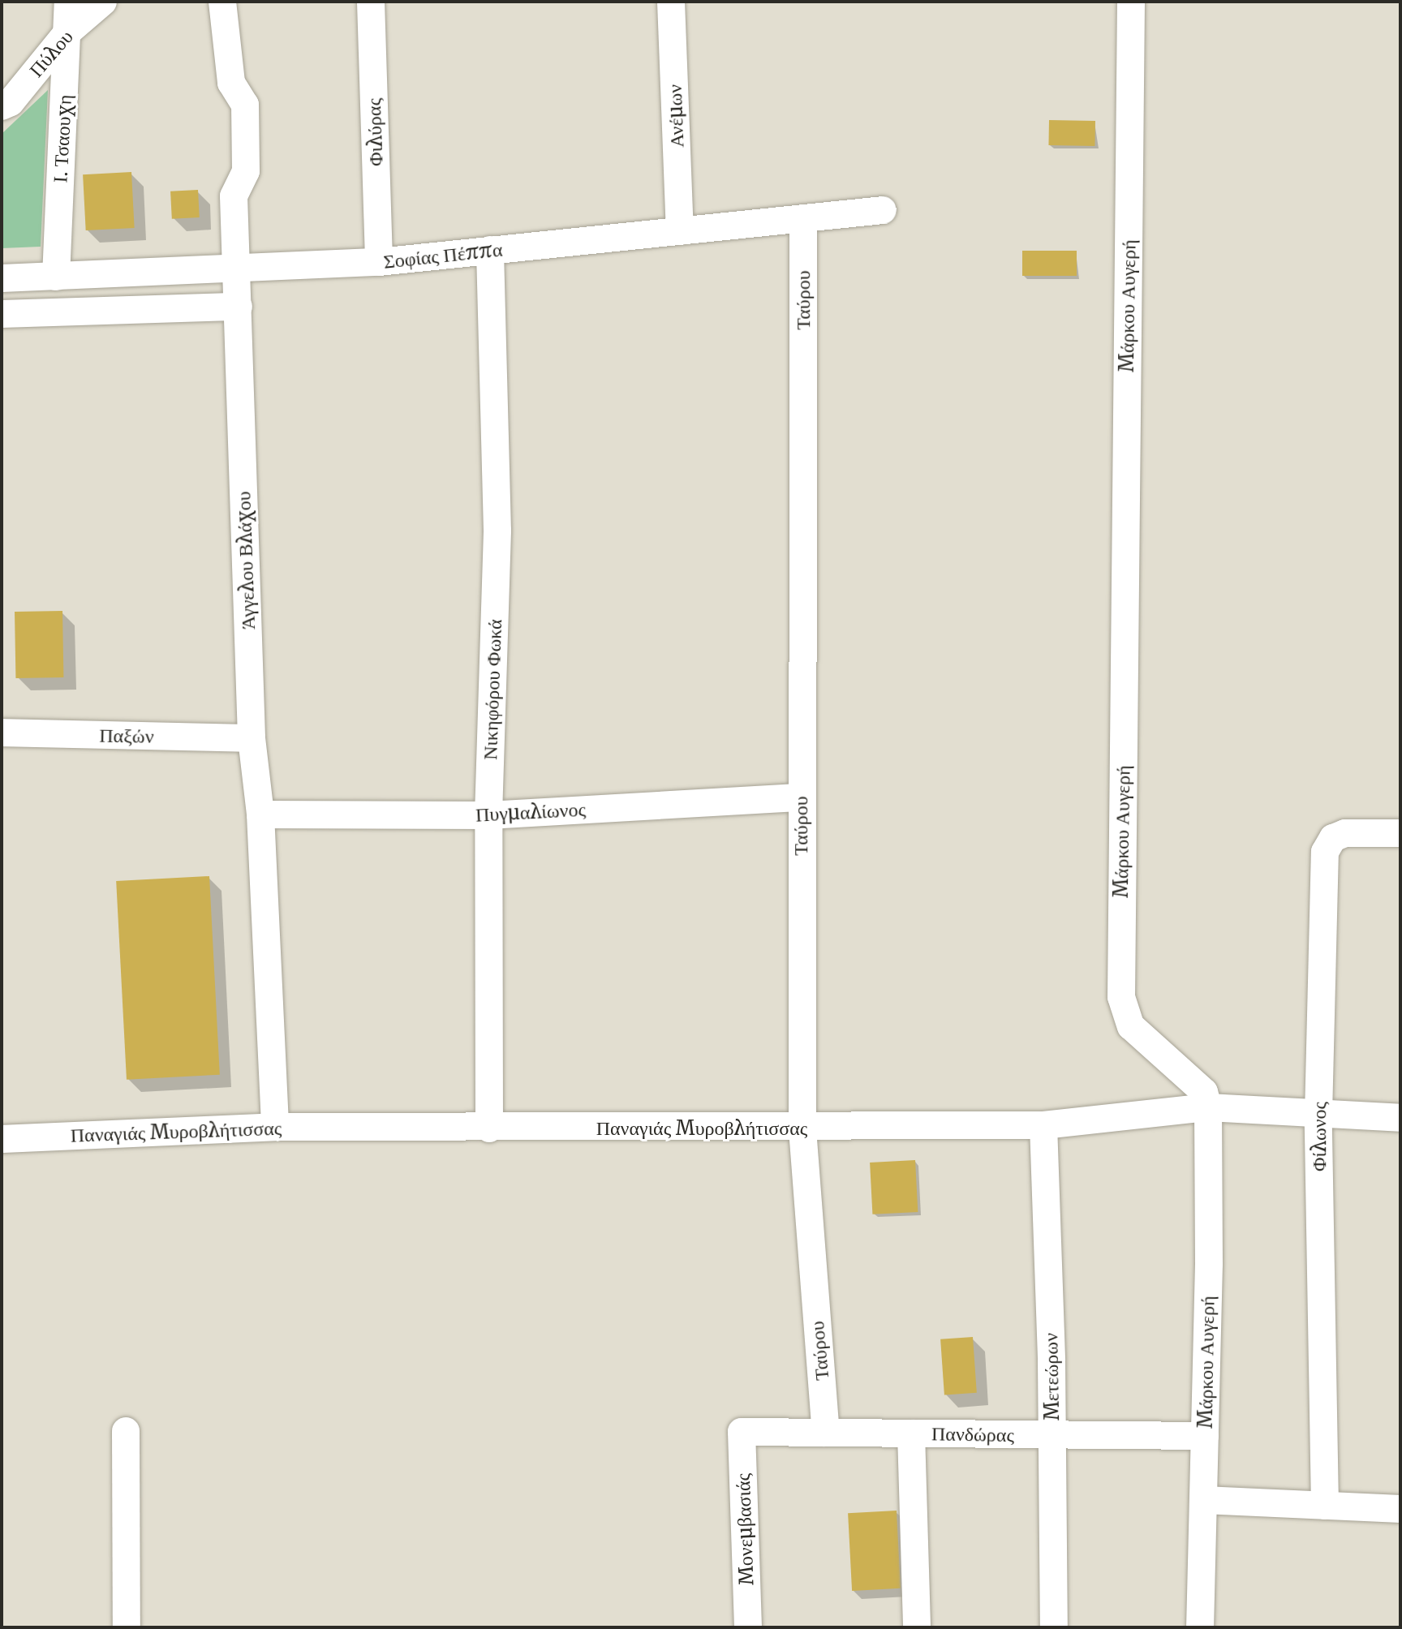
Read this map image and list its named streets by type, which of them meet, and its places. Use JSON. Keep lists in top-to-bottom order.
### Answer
{
  "streets": {
    "street": [
      "Πύλου",
      "Ανέμων",
      "Φιλύρας",
      "Ι. Τσαουχη",
      "Σοφίας Πέππα",
      "Ταύρου",
      "Μάρκου Αυγερή",
      "Άγγελου Βλάχου",
      "Νικηφόρου Φωκά",
      "Παξών",
      "Πυγμαλίωνος",
      "Παναγιάς Μυροβλήτισσας",
      "Φίλωνος",
      "Μετεώρων",
      "Πανδώρας",
      "Μονεμβασιάς"
    ]
  },
  "crossings": [
    ["Πύλου", "Ι. Τσαουχη"],
    ["Ανέμων", "Σοφίας Πέππα"],
    ["Φιλύρας", "Σοφίας Πέππα"],
    ["Ι. Τσαουχη", "Σοφίας Πέππα"],
    ["Σοφίας Πέππα", "Ταύρου"],
    ["Σοφίας Πέππα", "Άγγελου Βλάχου"],
    ["Σοφίας Πέππα", "Νικηφόρου Φωκά"],
    ["Ταύρου", "Πυγμαλίωνος"],
    ["Ταύρου", "Παναγιάς Μυροβλήτισσας"],
    ["Ταύρου", "Πανδώρας"],
    ["Μάρκου Αυγερή", "Παναγιάς Μυροβλήτισσας"],
    ["Μάρκου Αυγερή", "Πανδώρας"],
    ["Άγγελου Βλάχου", "Παξών"],
    ["Άγγελου Βλάχου", "Πυγμαλίωνος"],
    ["Άγγελου Βλάχου", "Παναγιάς Μυροβλήτισσας"],
    ["Νικηφόρου Φωκά", "Πυγμαλίωνος"],
    ["Νικηφόρου Φωκά", "Παναγιάς Μυροβλήτισσας"],
    ["Παναγιάς Μυροβλήτισσας", "Φίλωνος"],
    ["Παναγιάς Μυροβλήτισσας", "Μετεώρων"],
    ["Μετεώρων", "Πανδώρας"],
    ["Πανδώρας", "Μονεμβασιάς"]
  ]
}
